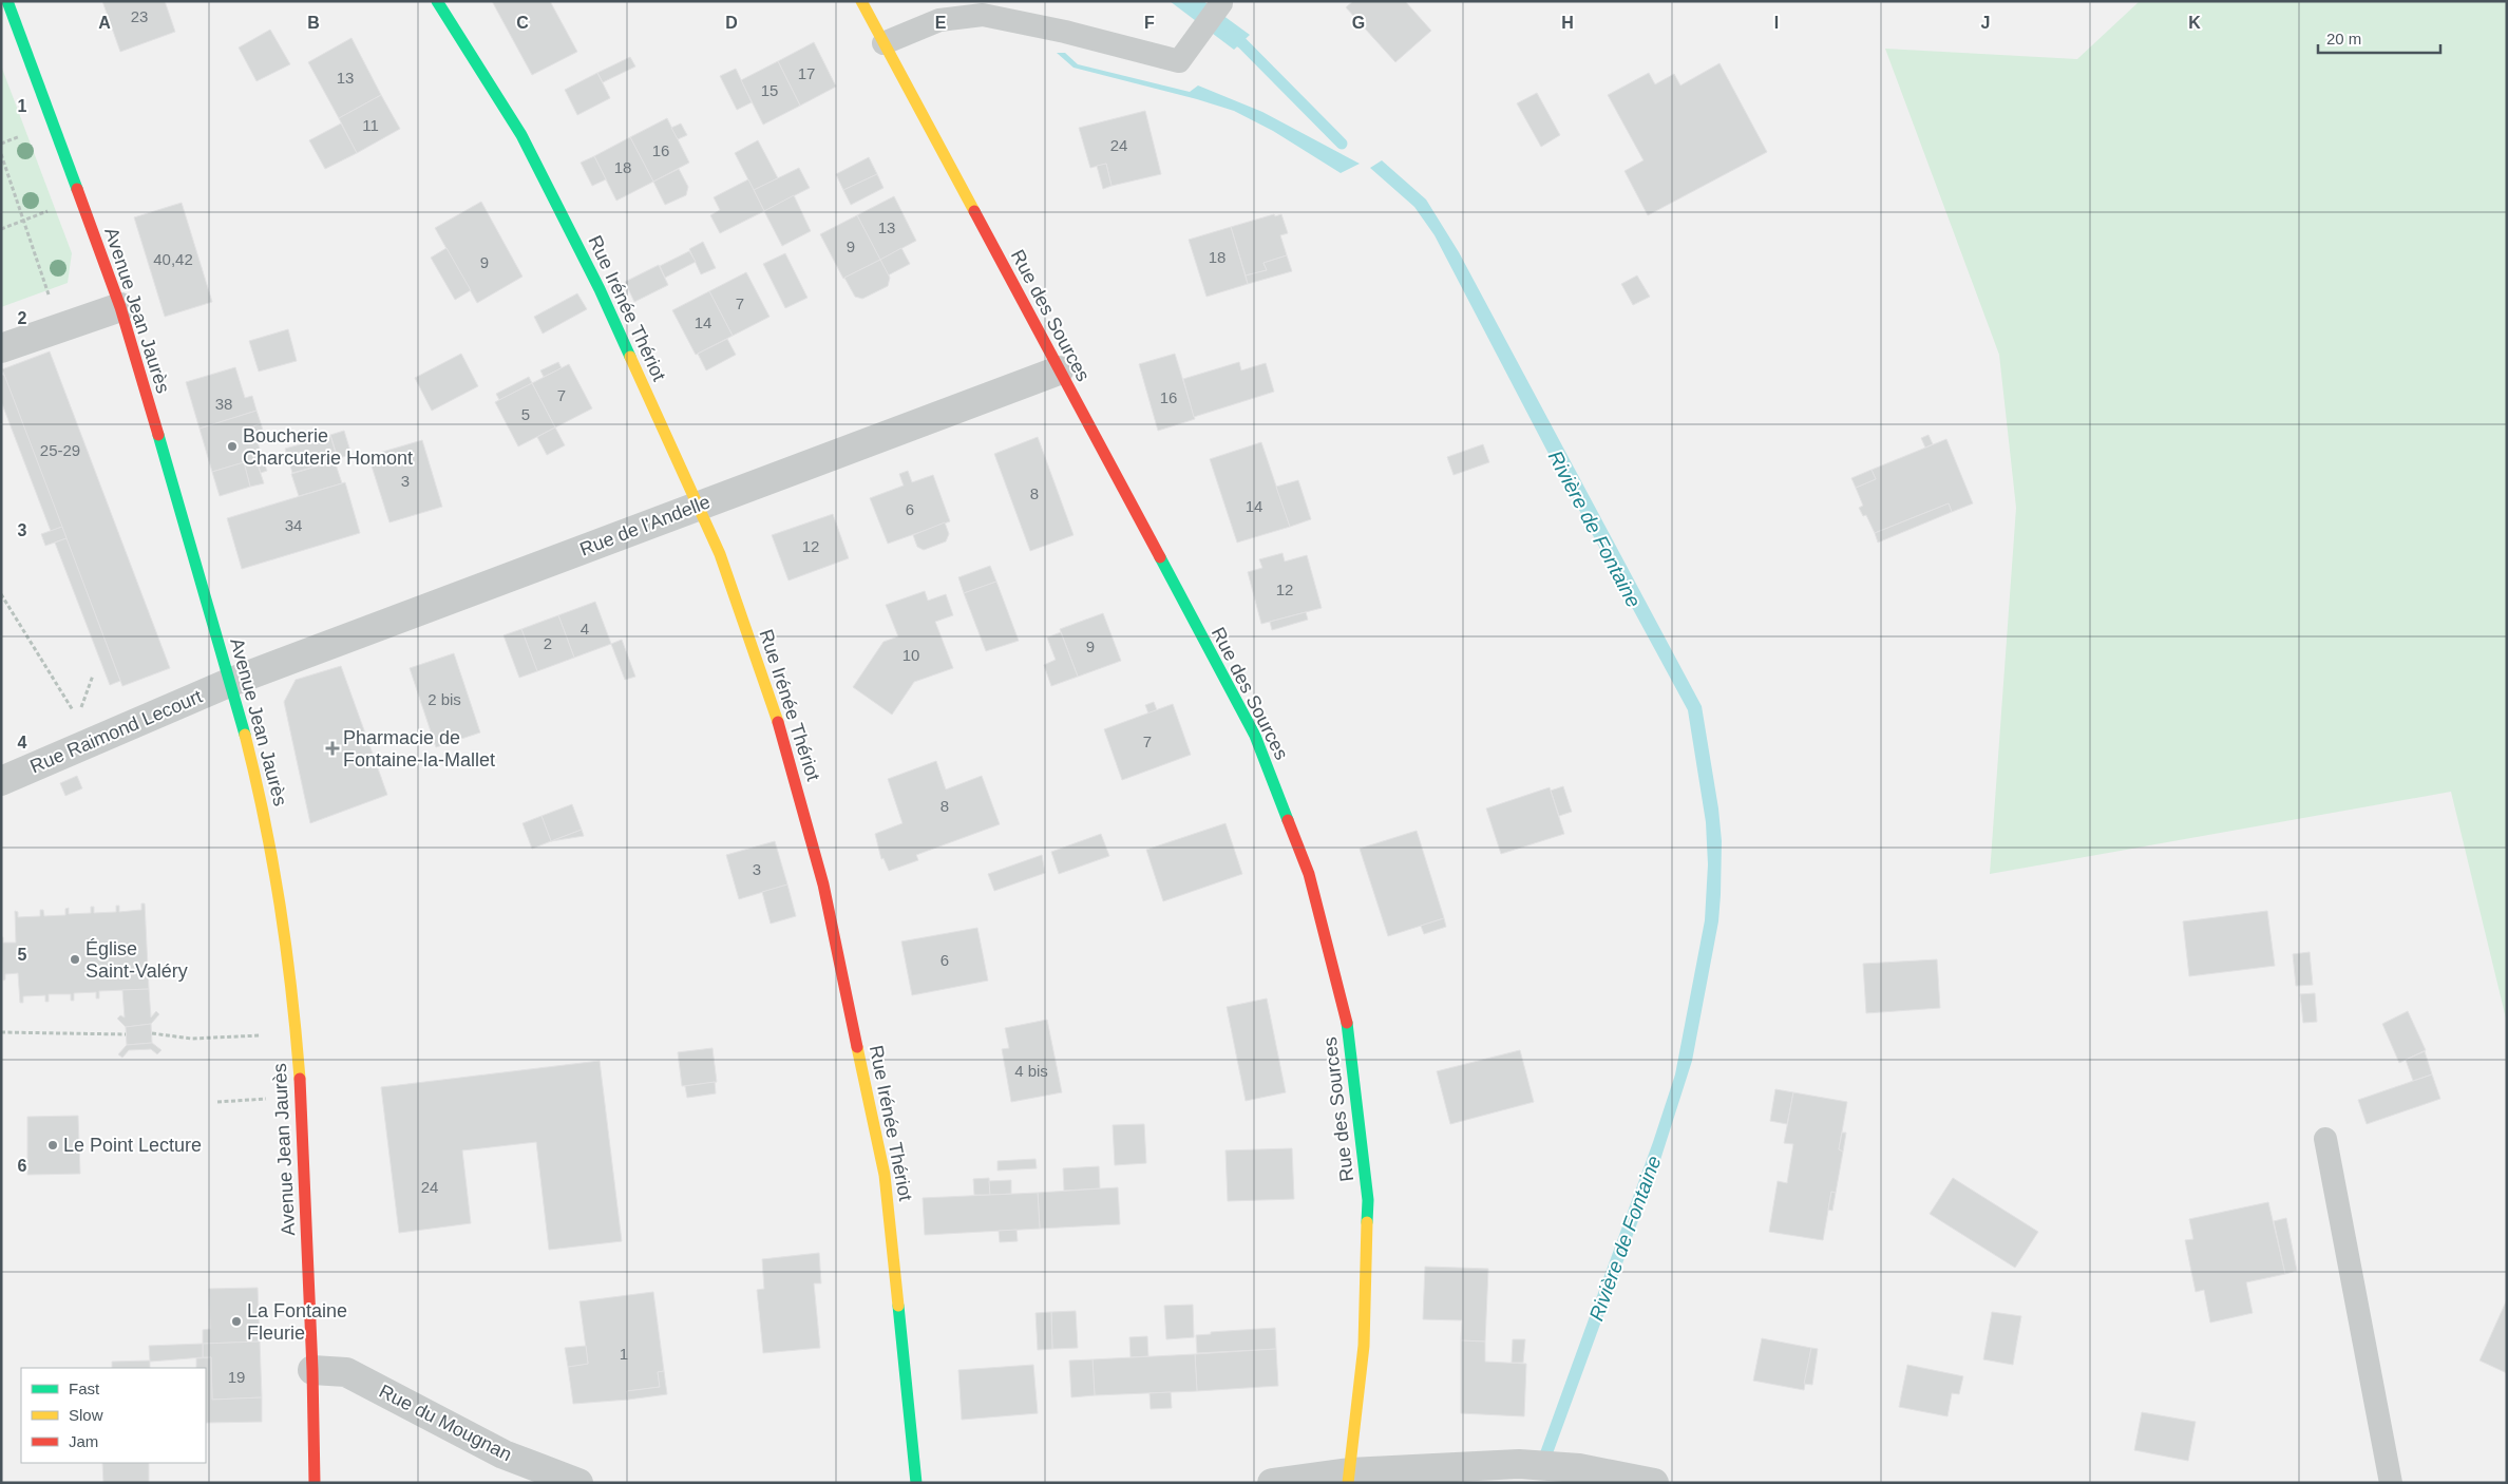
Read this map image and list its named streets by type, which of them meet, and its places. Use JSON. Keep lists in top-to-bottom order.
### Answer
{
  "streets": {
    "street": [
      "Rue Irénée Thériot",
      "Avenue Jean Jaurès",
      "Rue des Sources",
      "Rue de l'Andelle",
      "Rue Raimond Lecourt",
      "Rue du Mougnan"
    ]
  },
  "crossings": [
    ["Rue Irénée Thériot", "Rue de l'Andelle"],
    ["Avenue Jean Jaurès", "Rue de l'Andelle"],
    ["Avenue Jean Jaurès", "Rue Raimond Lecourt"],
    ["Avenue Jean Jaurès", "Rue du Mougnan"],
    ["Rue des Sources", "Rue de l'Andelle"],
    ["Rue de l'Andelle", "Rue Raimond Lecourt"]
  ],
  "water": ["Rivière de Fontaine"],
  "places": {
    "other": [
      "Boucherie Charcuterie Homont",
      "Église Saint-Valéry",
      "Le Point Lecture",
      "La Fontaine Fleurie"
    ],
    "health": ["Pharmacie de Fontaine-la-Mallet"]
  },
  "house_numbers": [
    "23",
    "17",
    "13",
    "15",
    "11",
    "24",
    "16",
    "18",
    "13",
    "9",
    "18",
    "40,42",
    "9",
    "7",
    "14",
    "7",
    "16",
    "38",
    "5",
    "25-29",
    "3",
    "8",
    "14",
    "6",
    "34",
    "12",
    "12",
    "4",
    "2",
    "9",
    "10",
    "2 bis",
    "7",
    "8",
    "3",
    "6",
    "4 bis",
    "24",
    "1",
    "19"
  ],
  "legend": ["Fast", "Slow", "Jam"],
  "scale_bar": "20 m",
  "grid": {
    "columns": [
      "A",
      "B",
      "C",
      "D",
      "E",
      "F",
      "G",
      "H",
      "I",
      "J",
      "K"
    ],
    "rows": [
      "1",
      "2",
      "3",
      "4",
      "5",
      "6"
    ]
  }
}
